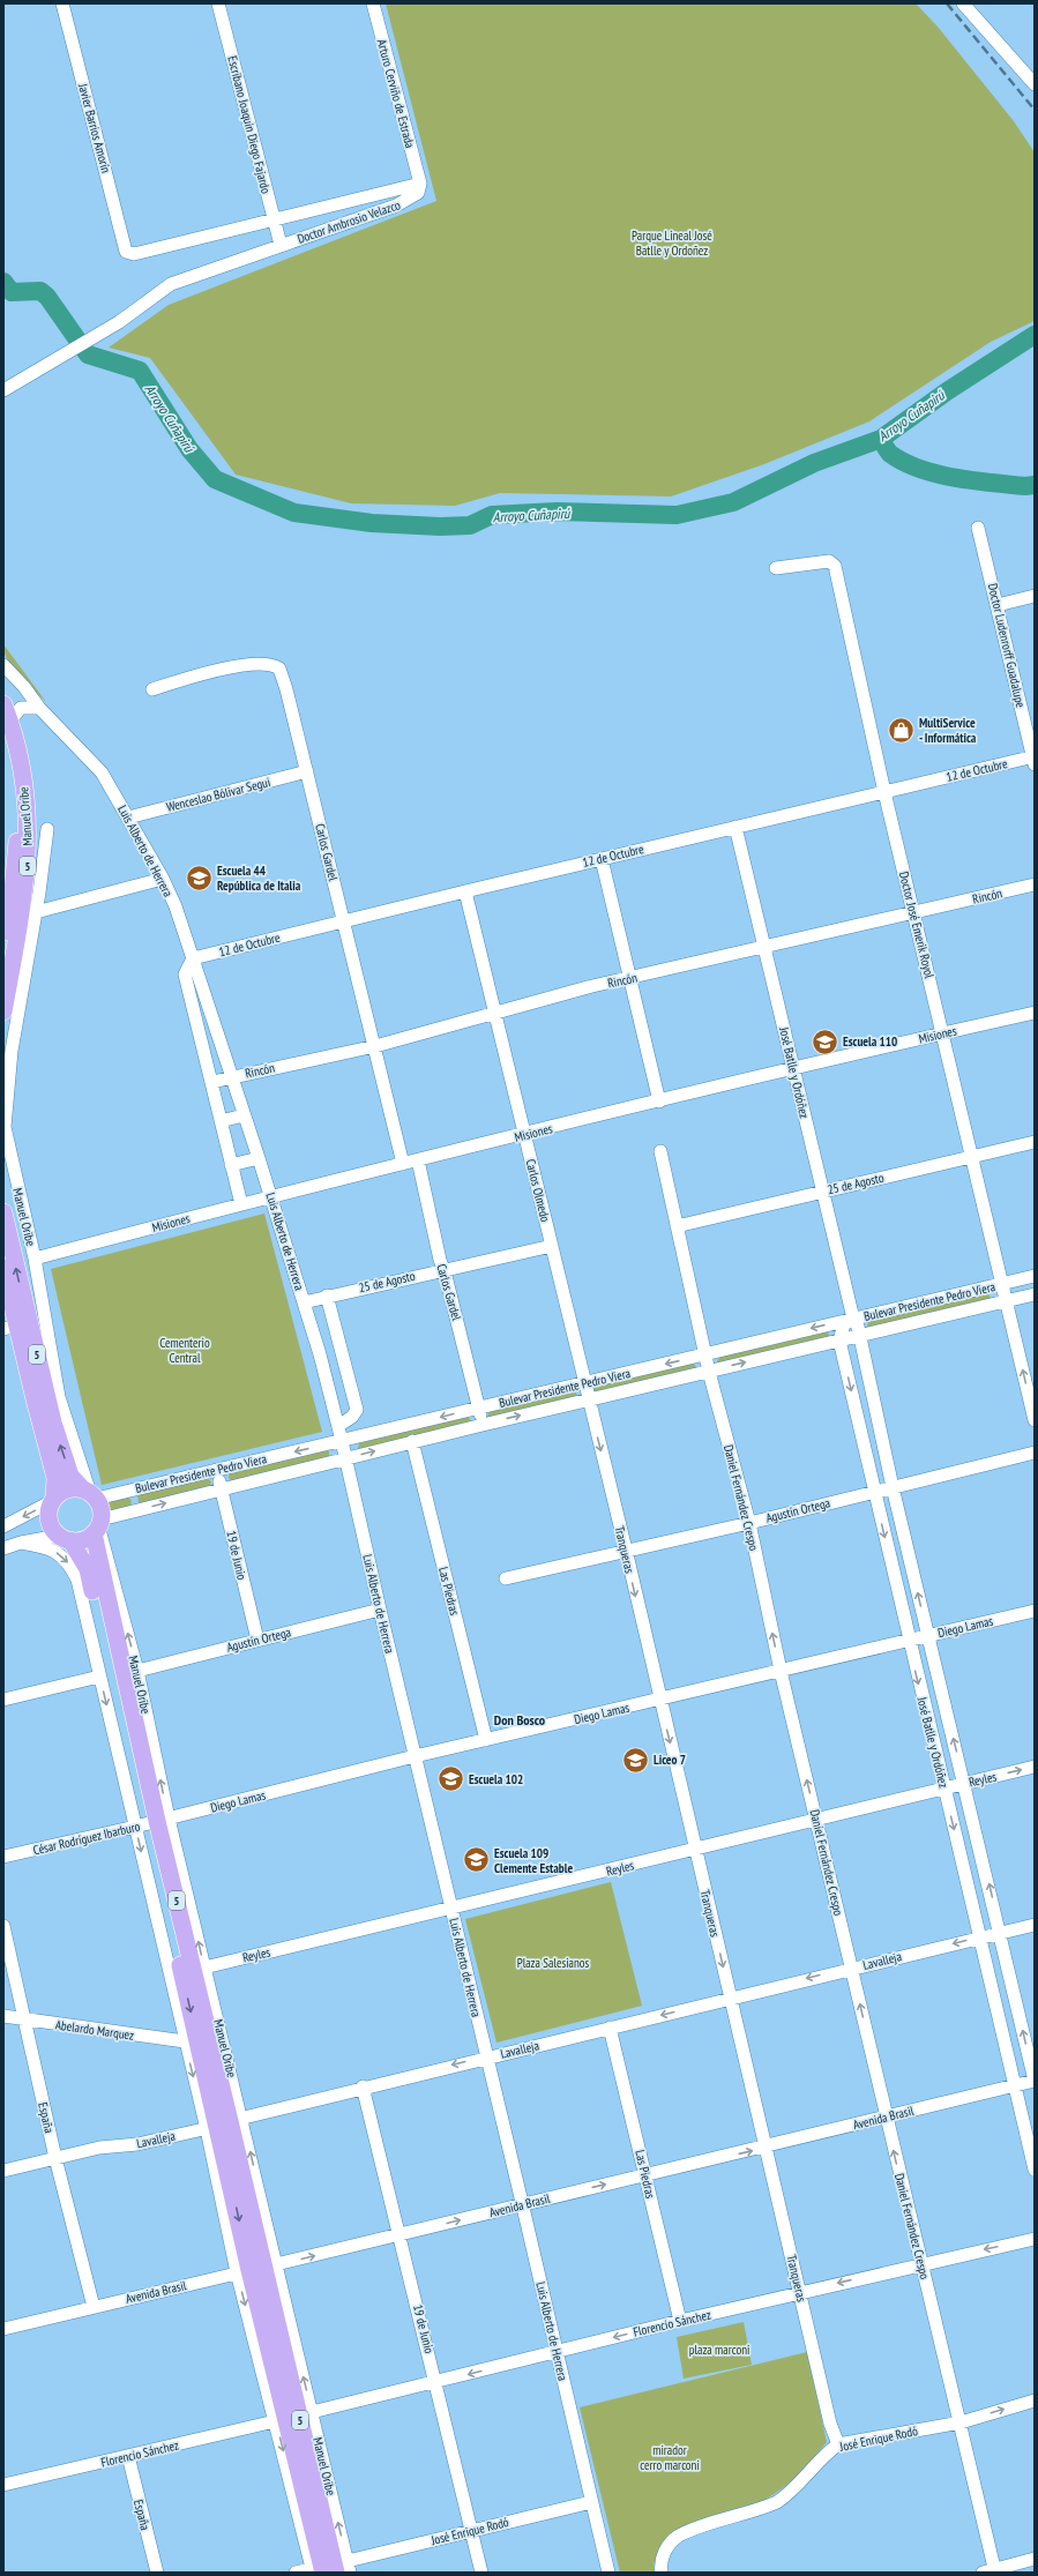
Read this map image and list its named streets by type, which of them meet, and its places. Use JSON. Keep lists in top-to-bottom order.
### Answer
{
  "streets": {
    "highway": ["Manuel Oribe", "5"],
    "street": [
      "Arturo Cerviño de Estrada",
      "Escribano Joaquin Diego Fajardo",
      "Javier Barrios Amorín",
      "Doctor Ambrosio Velazco",
      "Doctor Ludenrorff Guadalupe",
      "12 de Octubre",
      "Wenceslao Bólivar Segui",
      "Luis Alberto de Herrera",
      "Carlos Gardel",
      "Rincón",
      "Doctor José Emerik Royol",
      "Misiones",
      "José Batlle y Ordóñez",
      "25 de Agosto",
      "Carlos Olmedo",
      "Bulevar Presidente Pedro Viera",
      "Daniel Fernández Crespo",
      "Agustín Ortega",
      "Tranqueras",
      "19 de Junio",
      "Las Piedras",
      "Diego Lamas",
      "Reyles",
      "César Rodríguez Ibarburo",
      "Lavalleja",
      "Abelardo Marquez",
      "España",
      "Avenida Brasil",
      "Florencio Sánchez",
      "José Enrique Rodó"
    ]
  },
  "crossings": [
    ["Arturo Cerviño de Estrada", "Doctor Ambrosio Velazco"],
    ["Escribano Joaquin Diego Fajardo", "Doctor Ambrosio Velazco"],
    ["Javier Barrios Amorín", "Doctor Ambrosio Velazco"],
    ["Doctor Ludenrorff Guadalupe", "12 de Octubre"],
    ["12 de Octubre", "Luis Alberto de Herrera"],
    ["12 de Octubre", "Carlos Gardel"],
    ["12 de Octubre", "Doctor José Emerik Royol"],
    ["12 de Octubre", "José Batlle y Ordóñez"],
    ["12 de Octubre", "Carlos Olmedo"],
    ["Wenceslao Bólivar Segui", "Luis Alberto de Herrera"],
    ["Wenceslao Bólivar Segui", "Carlos Gardel"],
    ["Manuel Oribe", "Misiones"],
    ["Manuel Oribe", "Bulevar Presidente Pedro Viera"],
    ["Manuel Oribe", "Agustín Ortega"],
    ["Manuel Oribe", "Diego Lamas"],
    ["Manuel Oribe", "Reyles"],
    ["Manuel Oribe", "César Rodríguez Ibarburo"],
    ["Manuel Oribe", "Lavalleja"],
    ["Manuel Oribe", "Avenida Brasil"],
    ["Manuel Oribe", "Florencio Sánchez"],
    ["Manuel Oribe", "José Enrique Rodó"],
    ["Luis Alberto de Herrera", "Rincón"],
    ["Luis Alberto de Herrera", "Misiones"],
    ["Luis Alberto de Herrera", "25 de Agosto"],
    ["Luis Alberto de Herrera", "Bulevar Presidente Pedro Viera"],
    ["Luis Alberto de Herrera", "Agustín Ortega"],
    ["Luis Alberto de Herrera", "Diego Lamas"],
    ["Luis Alberto de Herrera", "Reyles"],
    ["Luis Alberto de Herrera", "Lavalleja"],
    ["Luis Alberto de Herrera", "Avenida Brasil"],
    ["Luis Alberto de Herrera", "Florencio Sánchez"],
    ["Luis Alberto de Herrera", "José Enrique Rodó"],
    ["Carlos Gardel", "Rincón"],
    ["Carlos Gardel", "Misiones"],
    ["Carlos Gardel", "25 de Agosto"],
    ["Carlos Gardel", "Bulevar Presidente Pedro Viera"],
    ["Rincón", "Doctor José Emerik Royol"],
    ["Rincón", "José Batlle y Ordóñez"],
    ["Rincón", "Carlos Olmedo"],
    ["Doctor José Emerik Royol", "Misiones"],
    ["Doctor José Emerik Royol", "25 de Agosto"],
    ["Doctor José Emerik Royol", "Bulevar Presidente Pedro Viera"],
    ["Misiones", "José Batlle y Ordóñez"],
    ["Misiones", "Carlos Olmedo"],
    ["José Batlle y Ordóñez", "25 de Agosto"],
    ["José Batlle y Ordóñez", "Bulevar Presidente Pedro Viera"],
    ["José Batlle y Ordóñez", "Agustín Ortega"],
    ["José Batlle y Ordóñez", "Diego Lamas"],
    ["José Batlle y Ordóñez", "Reyles"],
    ["José Batlle y Ordóñez", "Lavalleja"],
    ["José Batlle y Ordóñez", "Avenida Brasil"],
    ["25 de Agosto", "Carlos Olmedo"],
    ["25 de Agosto", "Daniel Fernández Crespo"],
    ["Carlos Olmedo", "Bulevar Presidente Pedro Viera"],
    ["Carlos Olmedo", "Tranqueras"],
    ["Bulevar Presidente Pedro Viera", "Daniel Fernández Crespo"],
    ["Bulevar Presidente Pedro Viera", "Tranqueras"],
    ["Bulevar Presidente Pedro Viera", "19 de Junio"],
    ["Bulevar Presidente Pedro Viera", "Las Piedras"],
    ["Daniel Fernández Crespo", "Agustín Ortega"],
    ["Daniel Fernández Crespo", "Diego Lamas"],
    ["Daniel Fernández Crespo", "Reyles"],
    ["Daniel Fernández Crespo", "Lavalleja"],
    ["Daniel Fernández Crespo", "Avenida Brasil"],
    ["Daniel Fernández Crespo", "Florencio Sánchez"],
    ["Daniel Fernández Crespo", "José Enrique Rodó"],
    ["Agustín Ortega", "Tranqueras"],
    ["Agustín Ortega", "19 de Junio"],
    ["Tranqueras", "Diego Lamas"],
    ["Tranqueras", "Reyles"],
    ["Tranqueras", "Lavalleja"],
    ["Tranqueras", "Avenida Brasil"],
    ["Tranqueras", "Florencio Sánchez"],
    ["Tranqueras", "José Enrique Rodó"],
    ["19 de Junio", "Lavalleja"],
    ["19 de Junio", "Avenida Brasil"],
    ["19 de Junio", "Florencio Sánchez"],
    ["19 de Junio", "José Enrique Rodó"],
    ["Las Piedras", "Diego Lamas"],
    ["Las Piedras", "Lavalleja"],
    ["Las Piedras", "Avenida Brasil"],
    ["Las Piedras", "Florencio Sánchez"],
    ["Diego Lamas", "César Rodríguez Ibarburo"],
    ["Lavalleja", "España"],
    ["Abelardo Marquez", "España"],
    ["España", "Avenida Brasil"],
    ["España", "Florencio Sánchez"]
  ],
  "one_way": [
    "Daniel Fernández Crespo",
    "Tranqueras",
    "Lavalleja",
    "Avenida Brasil",
    "Florencio Sánchez"
  ],
  "districts": ["Don Bosco"],
  "water": ["Arroyo Cuñapirú"],
  "parks": [
    "Parque Lineal José Batlle y Ordoñez",
    "Cementerio Central",
    "Plaza Salesianos",
    "plaza marconi",
    "mirador cerro marconi"
  ],
  "places": {
    "shop": ["MultiService - Informática"],
    "school or university": [
      "Escuela 44 República de Italia",
      "Escuela 110",
      "Liceo 7",
      "Escuela 102",
      "Escuela 109 Clemente Estable"
    ]
  }
}
